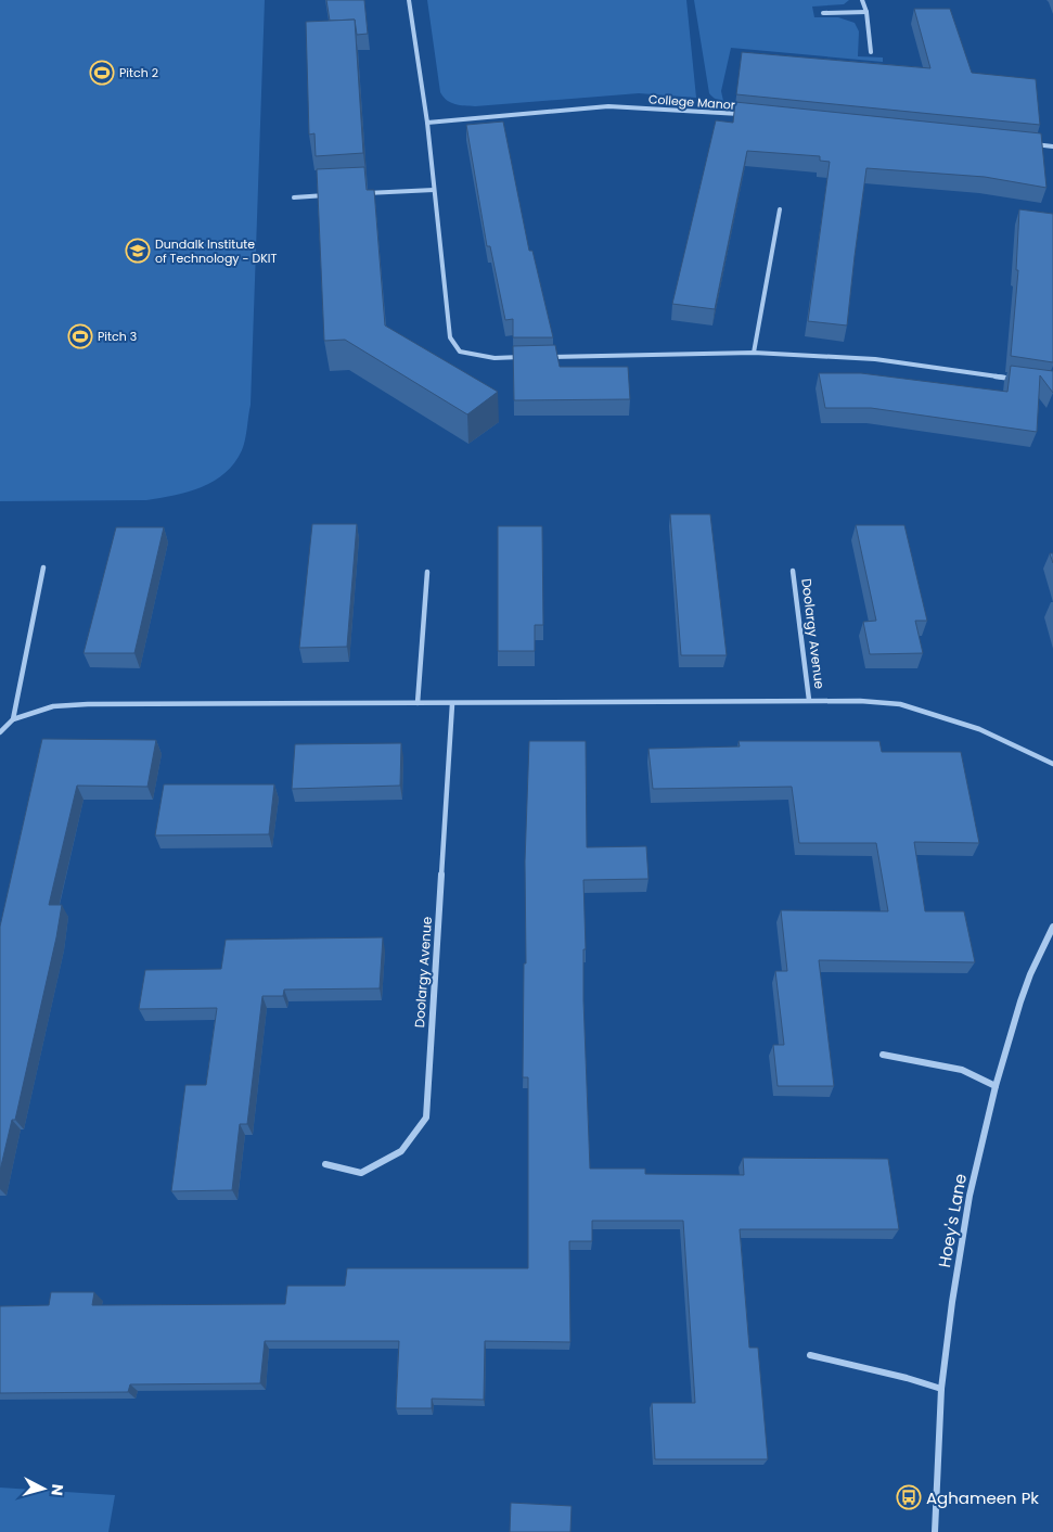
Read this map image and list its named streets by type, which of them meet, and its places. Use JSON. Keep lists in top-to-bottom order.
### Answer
{
  "streets": {
    "street": ["College Manor", "Doolargy Avenue", "Hoey's Lane"]
  },
  "places": {
    "sports": ["Pitch 2", "Pitch 3"],
    "school or university": ["Dundalk Institute of Technology - DKIT"],
    "bus stop": ["Aghameen Pk"]
  },
  "north": "right"
}
